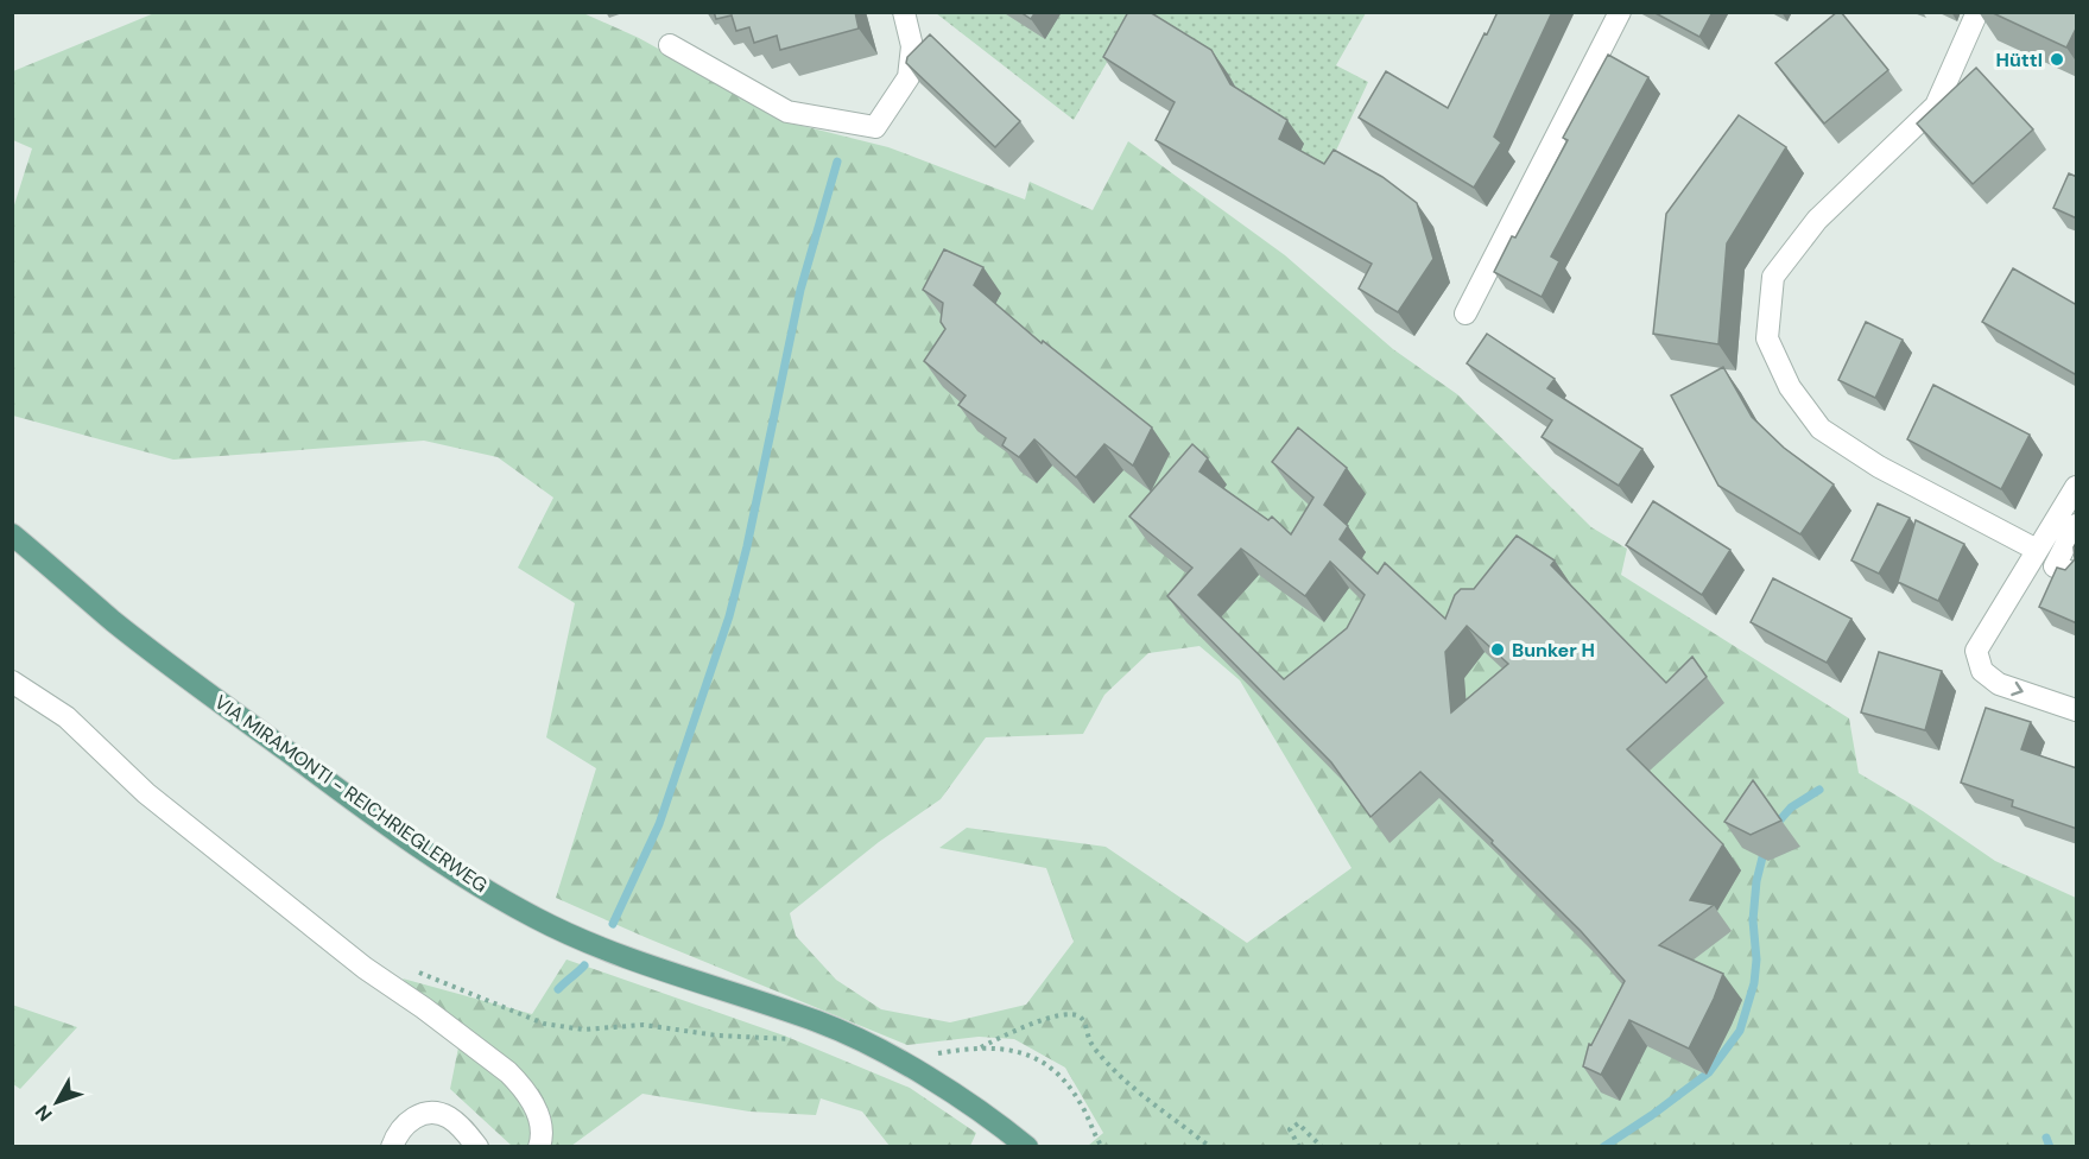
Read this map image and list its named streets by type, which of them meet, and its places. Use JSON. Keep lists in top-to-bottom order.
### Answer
{
  "streets": {
    "main road": ["VIA MIRAMONTI - REICHRIEGLERWEG"]
  },
  "places": ["Hüttl", "Bunker H"],
  "north": "bottom left"
}
